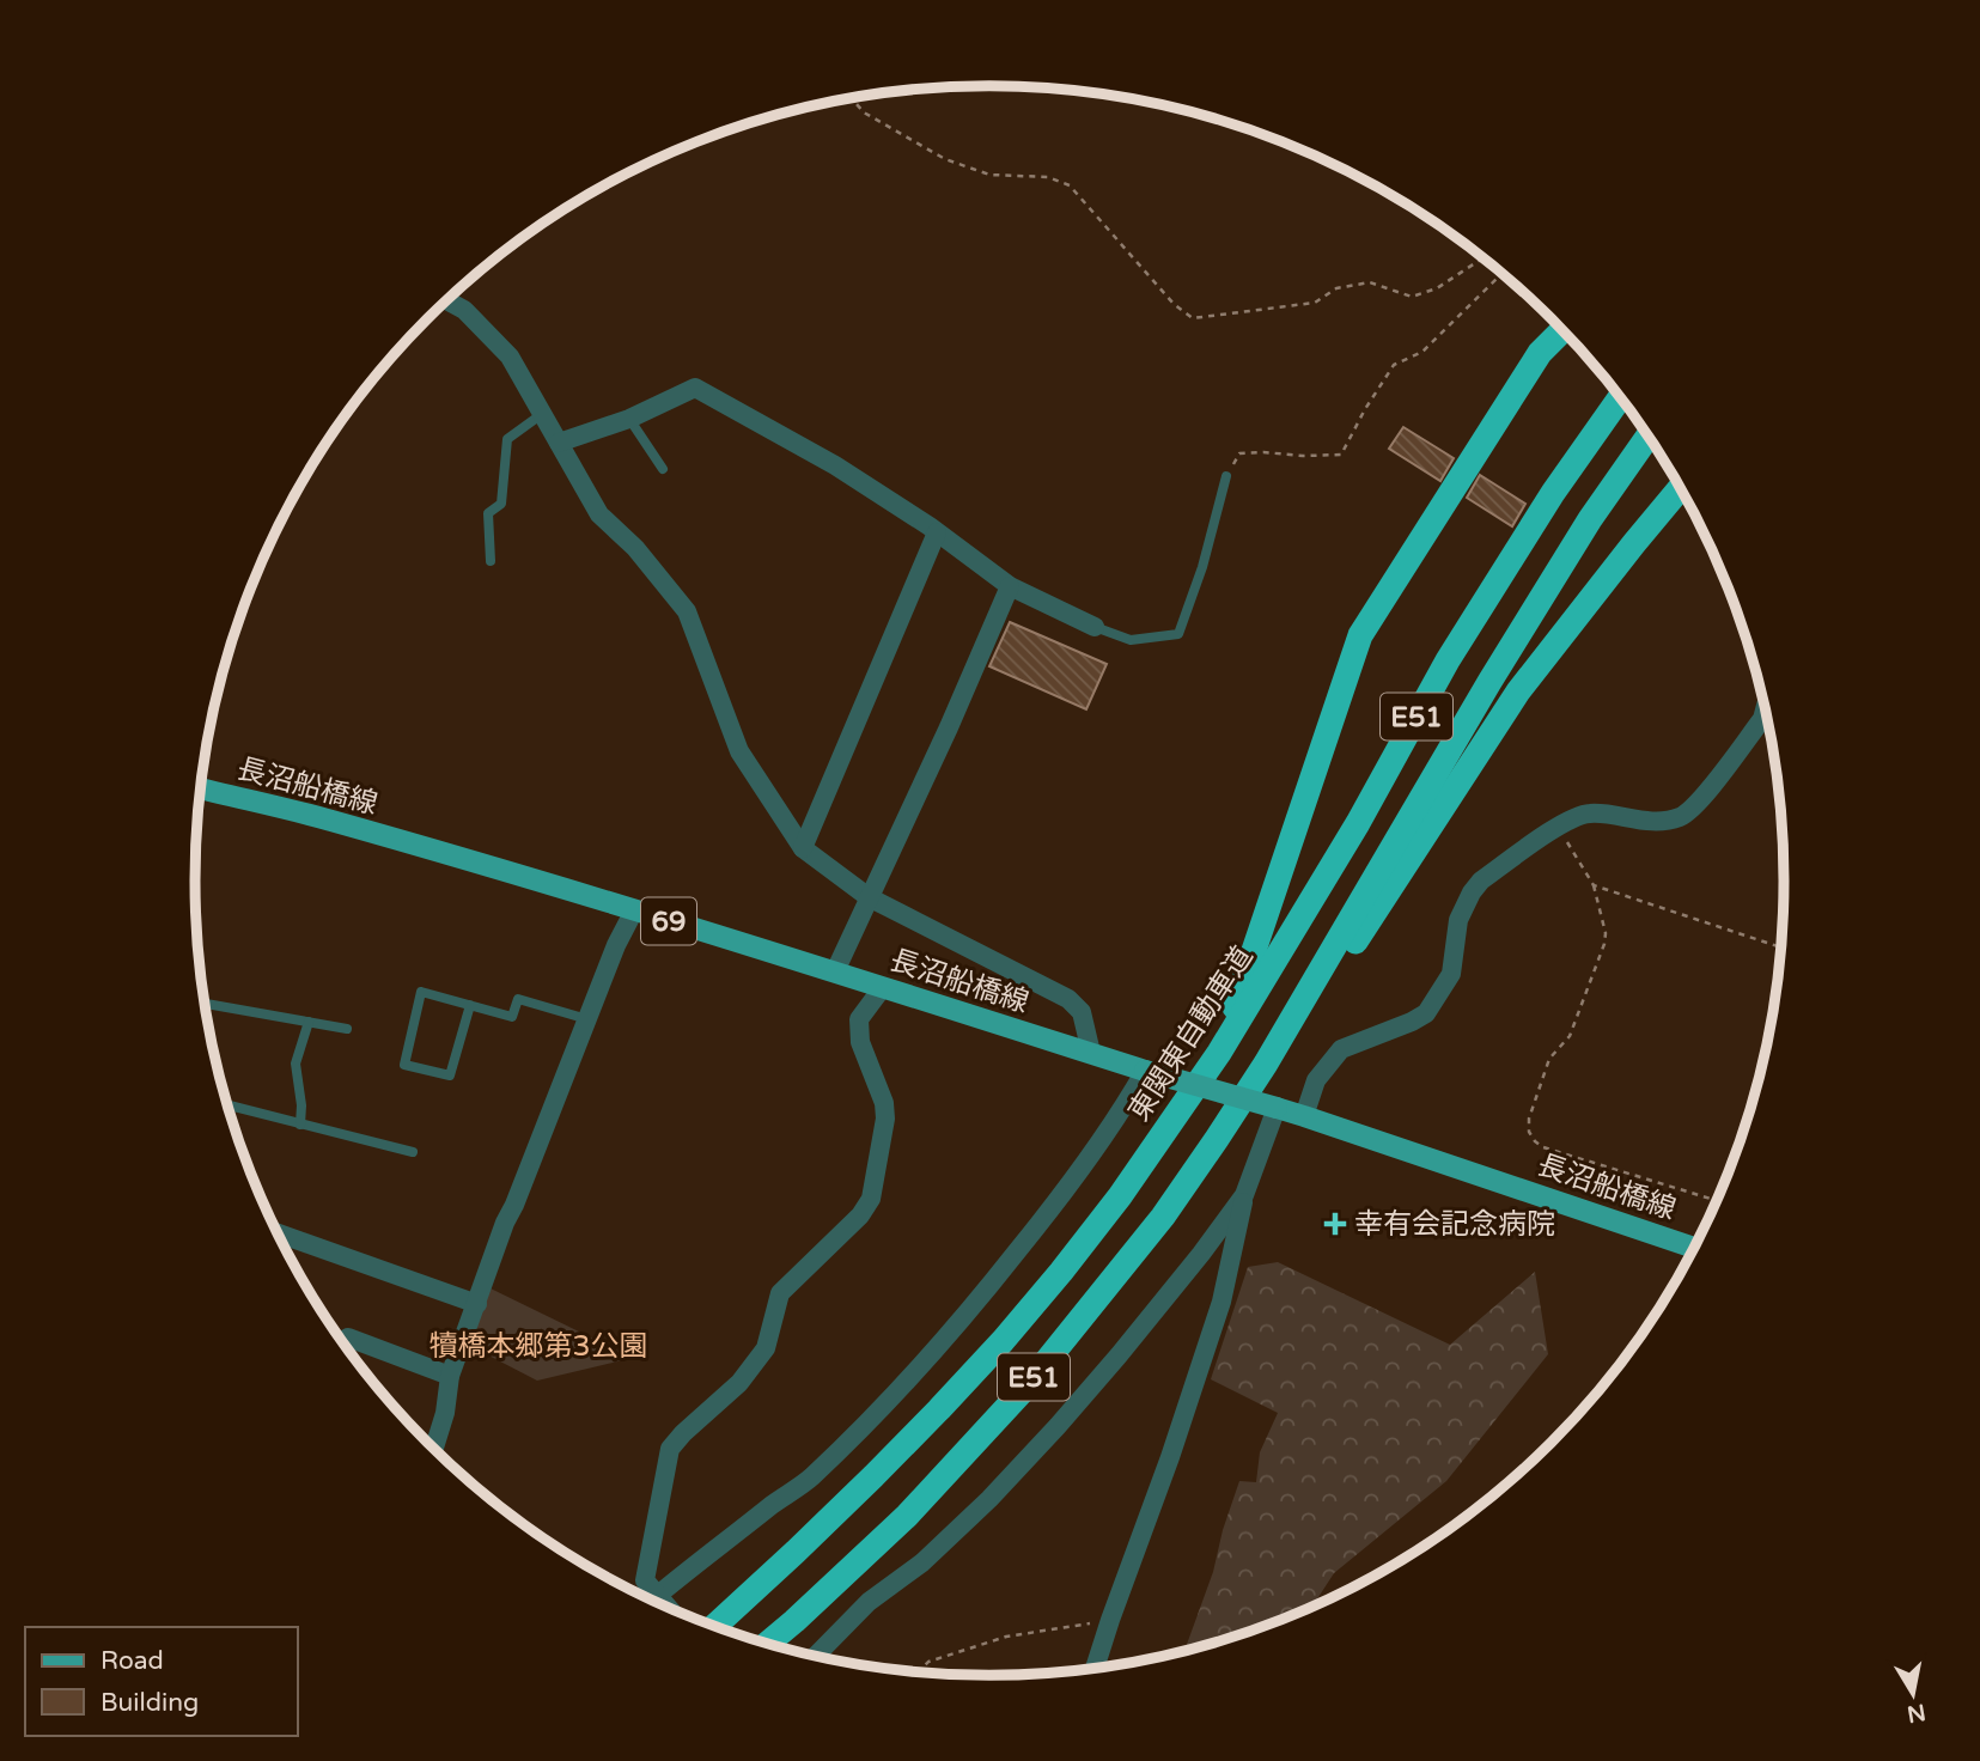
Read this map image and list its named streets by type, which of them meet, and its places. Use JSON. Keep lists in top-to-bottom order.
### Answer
{
  "streets": {
    "highway": ["E51", "東関東自動車道"],
    "main road": ["長沼船橋線", "69"]
  },
  "parks": ["犢橋本郷第3公園"],
  "places": {
    "health": ["幸有会記念病院"]
  },
  "legend": ["Road", "Building"],
  "north": "bottom"
}
